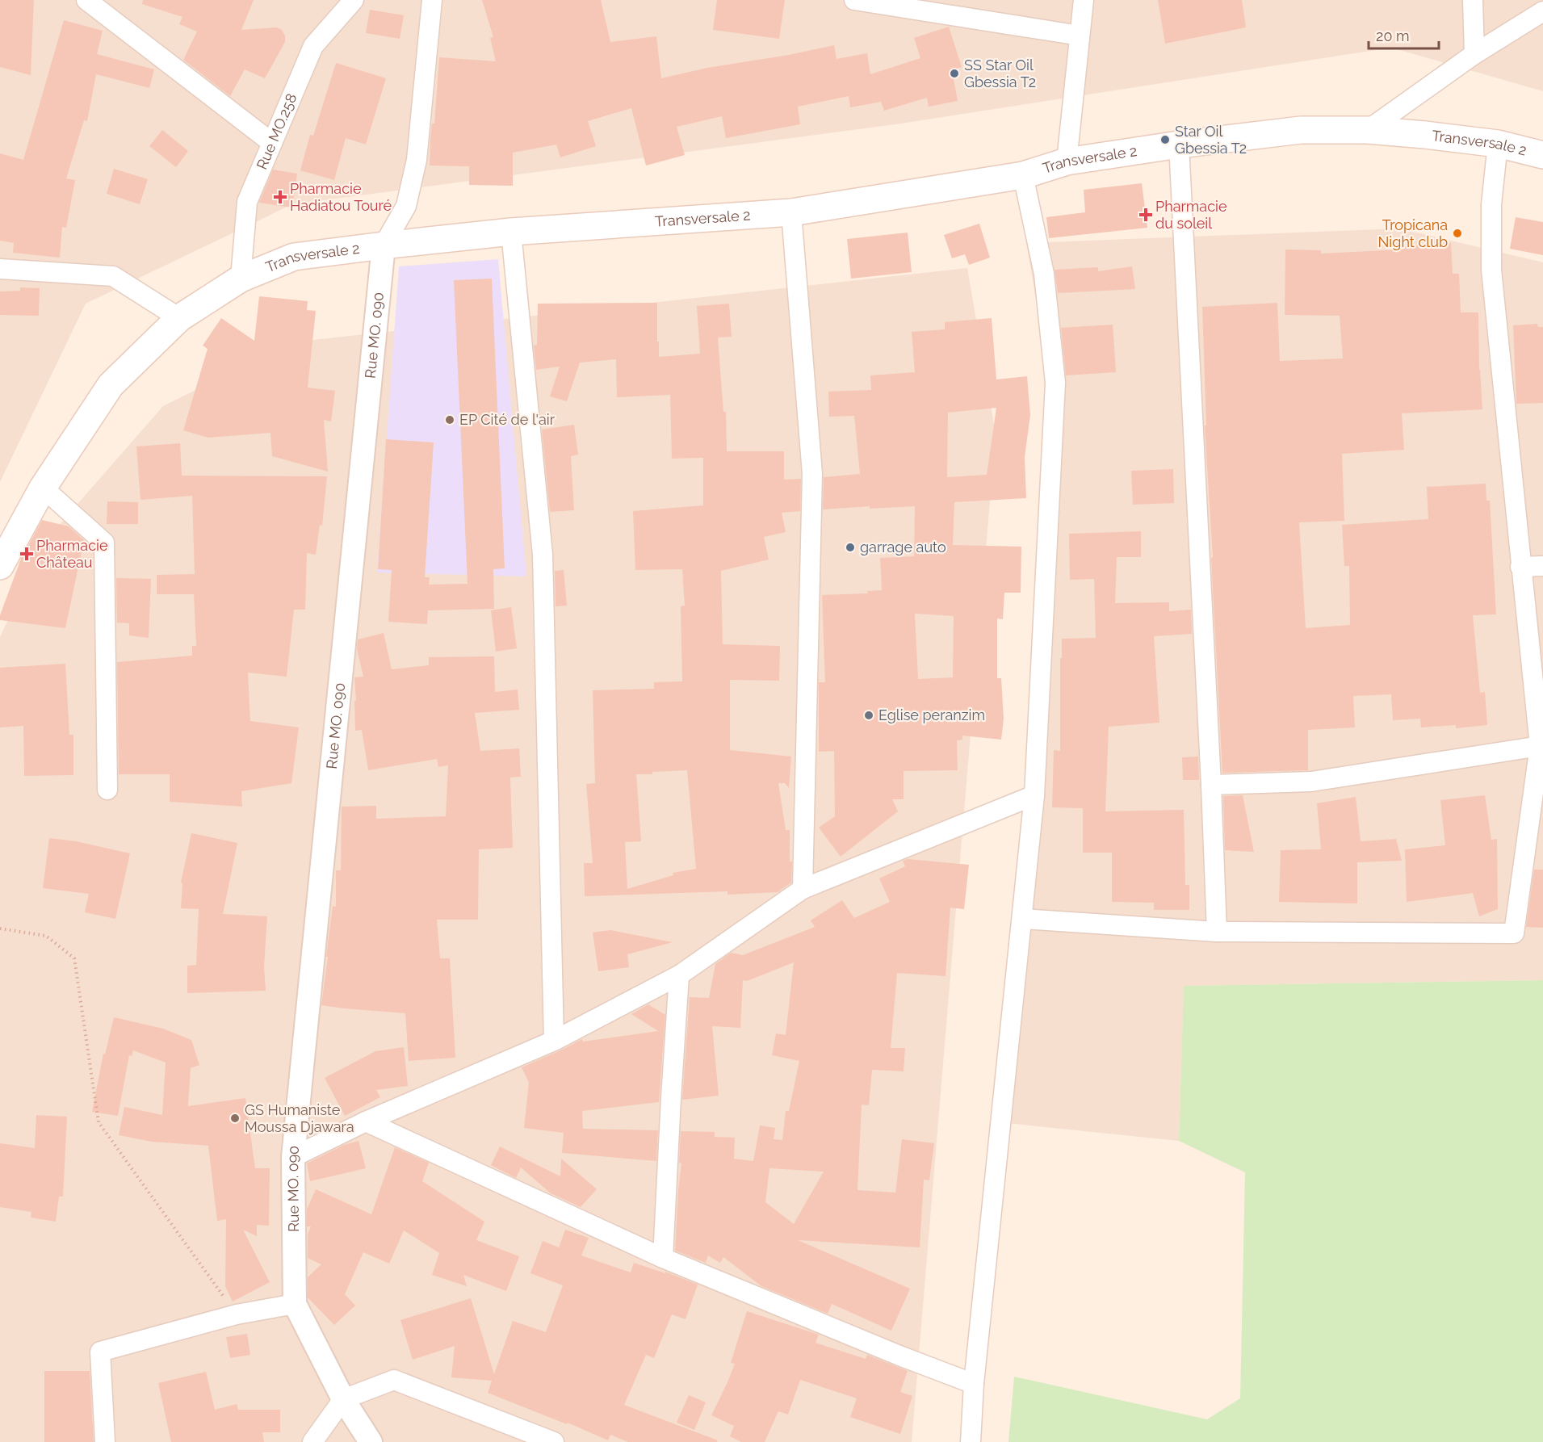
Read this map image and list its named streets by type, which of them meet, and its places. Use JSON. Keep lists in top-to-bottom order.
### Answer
{
  "streets": {
    "main road": ["Transversale 2"],
    "street": ["Rue MO.258", "Rue MO. 090"]
  },
  "crossings": [
    ["Rue MO.258", "Transversale 2"],
    ["Transversale 2", "Rue MO. 090"]
  ],
  "places": {
    "other": [
      "SS Star Oil Gbessia T2",
      "Star Oil Gbessia T2",
      "Tropicana Night club",
      "EP Cité de l'air",
      "garrage auto",
      "Eglise peranzim",
      "GS Humaniste Moussa Djawara"
    ],
    "health": ["Pharmacie Hadiatou Touré", "Pharmacie du soleil", "Pharmacie Château"]
  },
  "scale_bar": "20 m"
}
